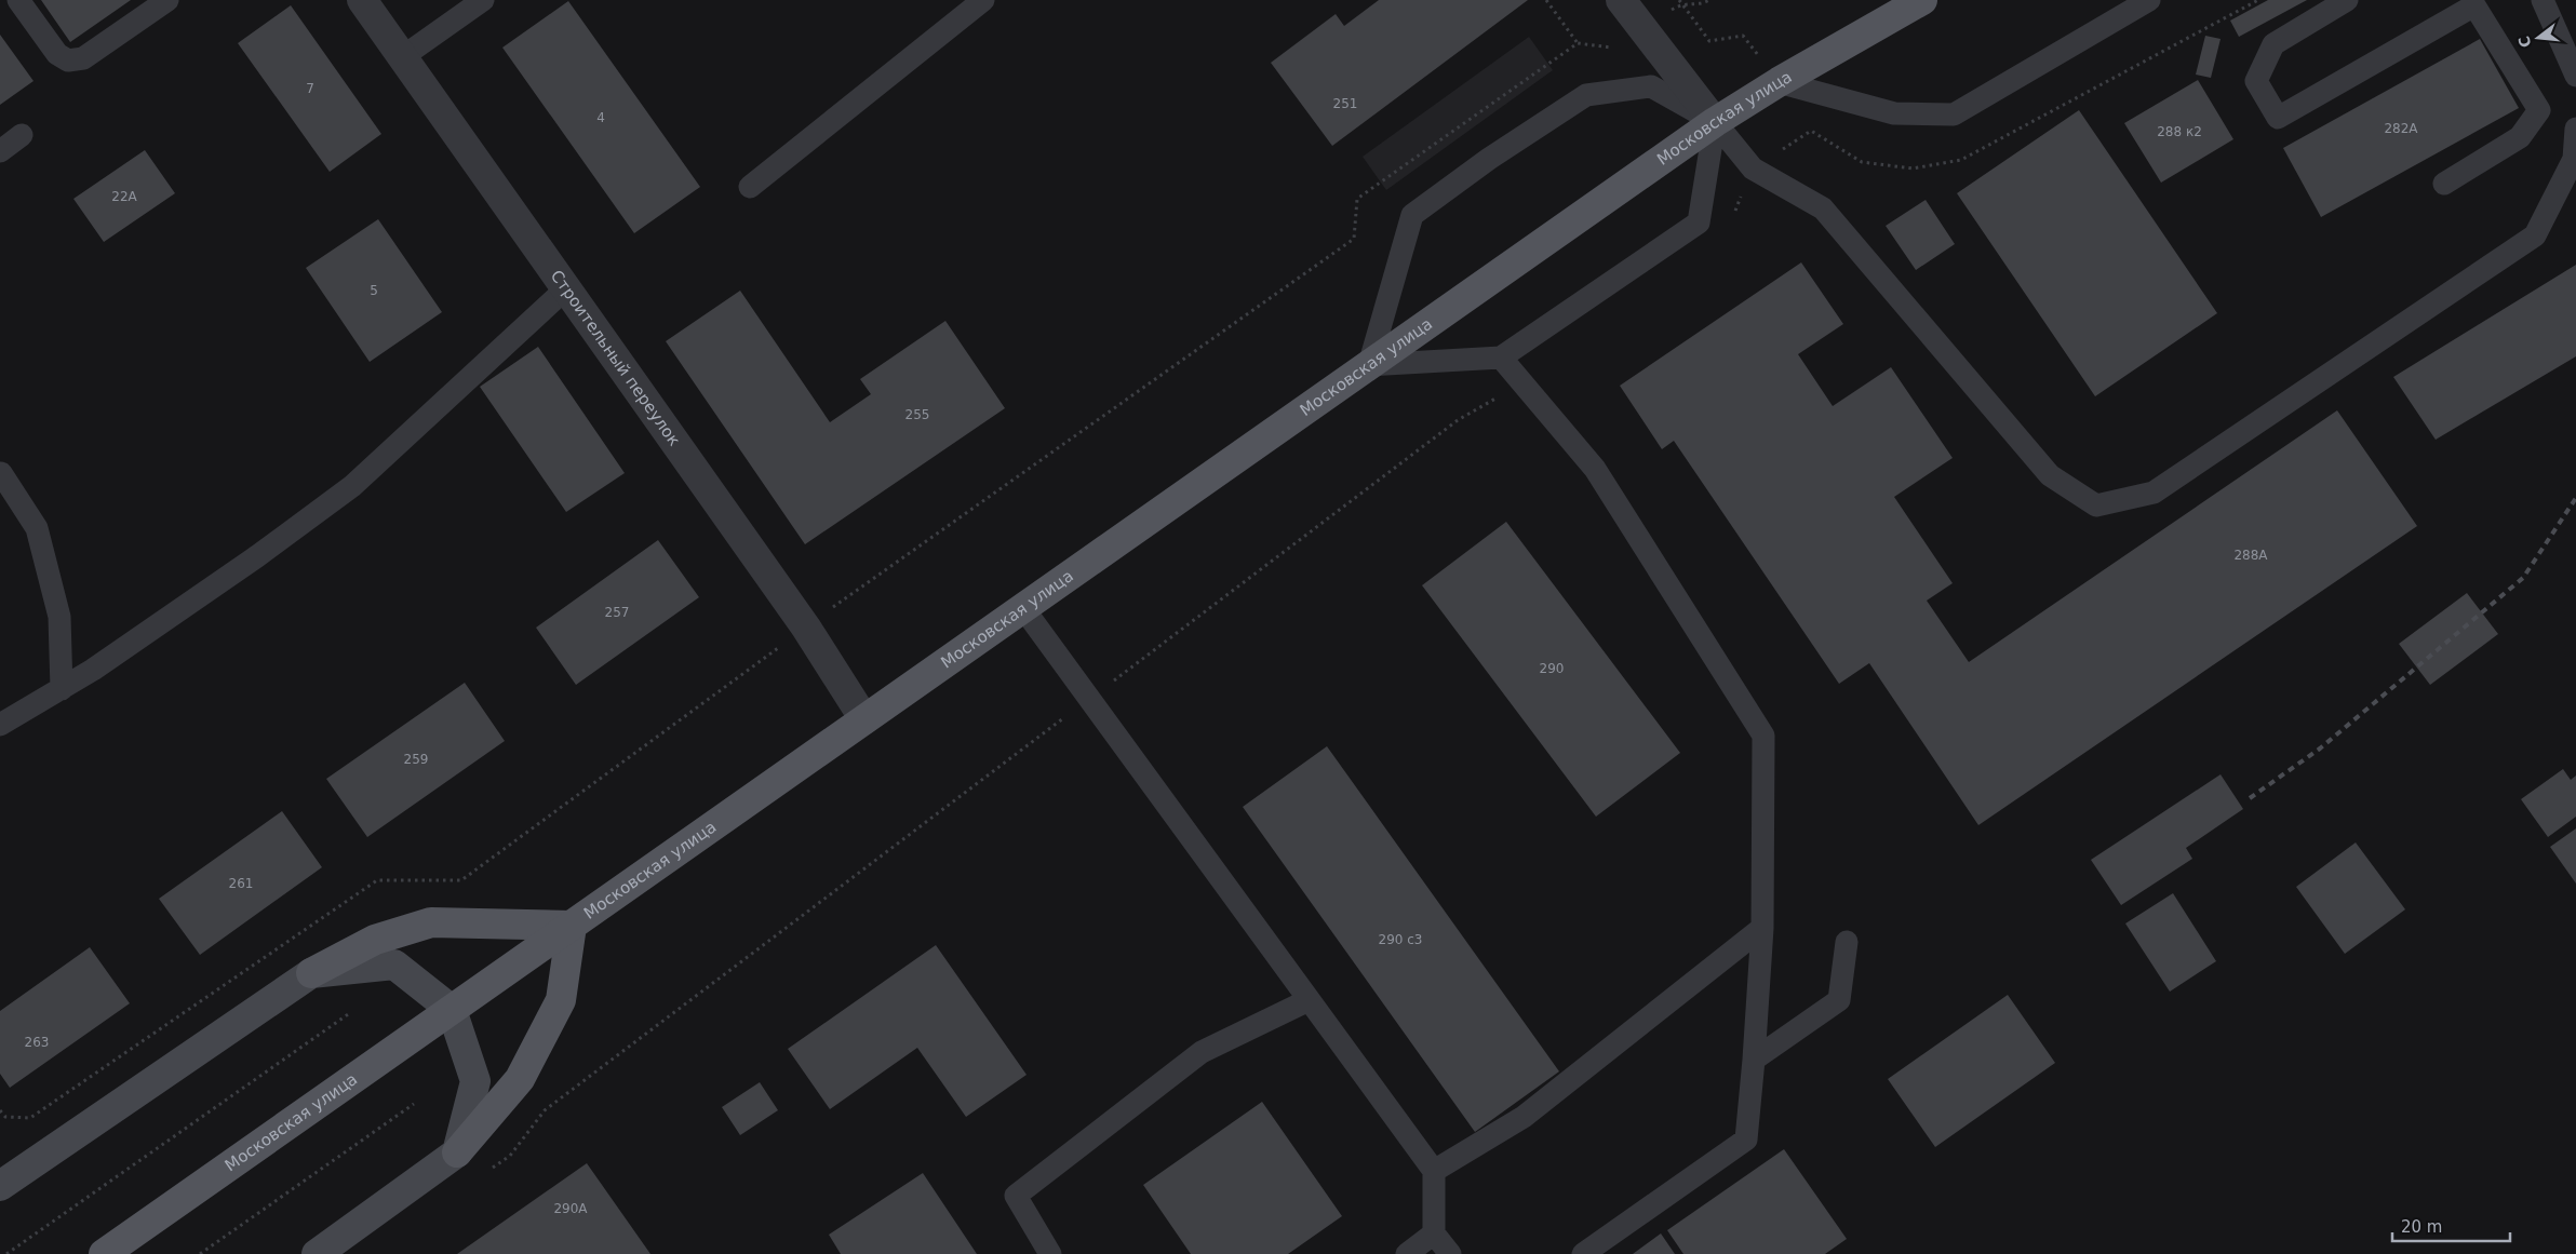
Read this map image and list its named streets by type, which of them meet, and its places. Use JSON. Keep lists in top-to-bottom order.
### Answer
{
  "streets": {
    "main road": ["Московская улица"],
    "street": ["Строительный переулок"]
  },
  "crossings": [
    ["Московская улица", "Строительный переулок"]
  ],
  "house_numbers": [
    "7",
    "251",
    "4",
    "282А",
    "288 к2",
    "22А",
    "5",
    "255",
    "288А",
    "257",
    "290",
    "259",
    "261",
    "290 с3",
    "263",
    "290А"
  ],
  "scale_bar": "20 m",
  "north": "left"
}
